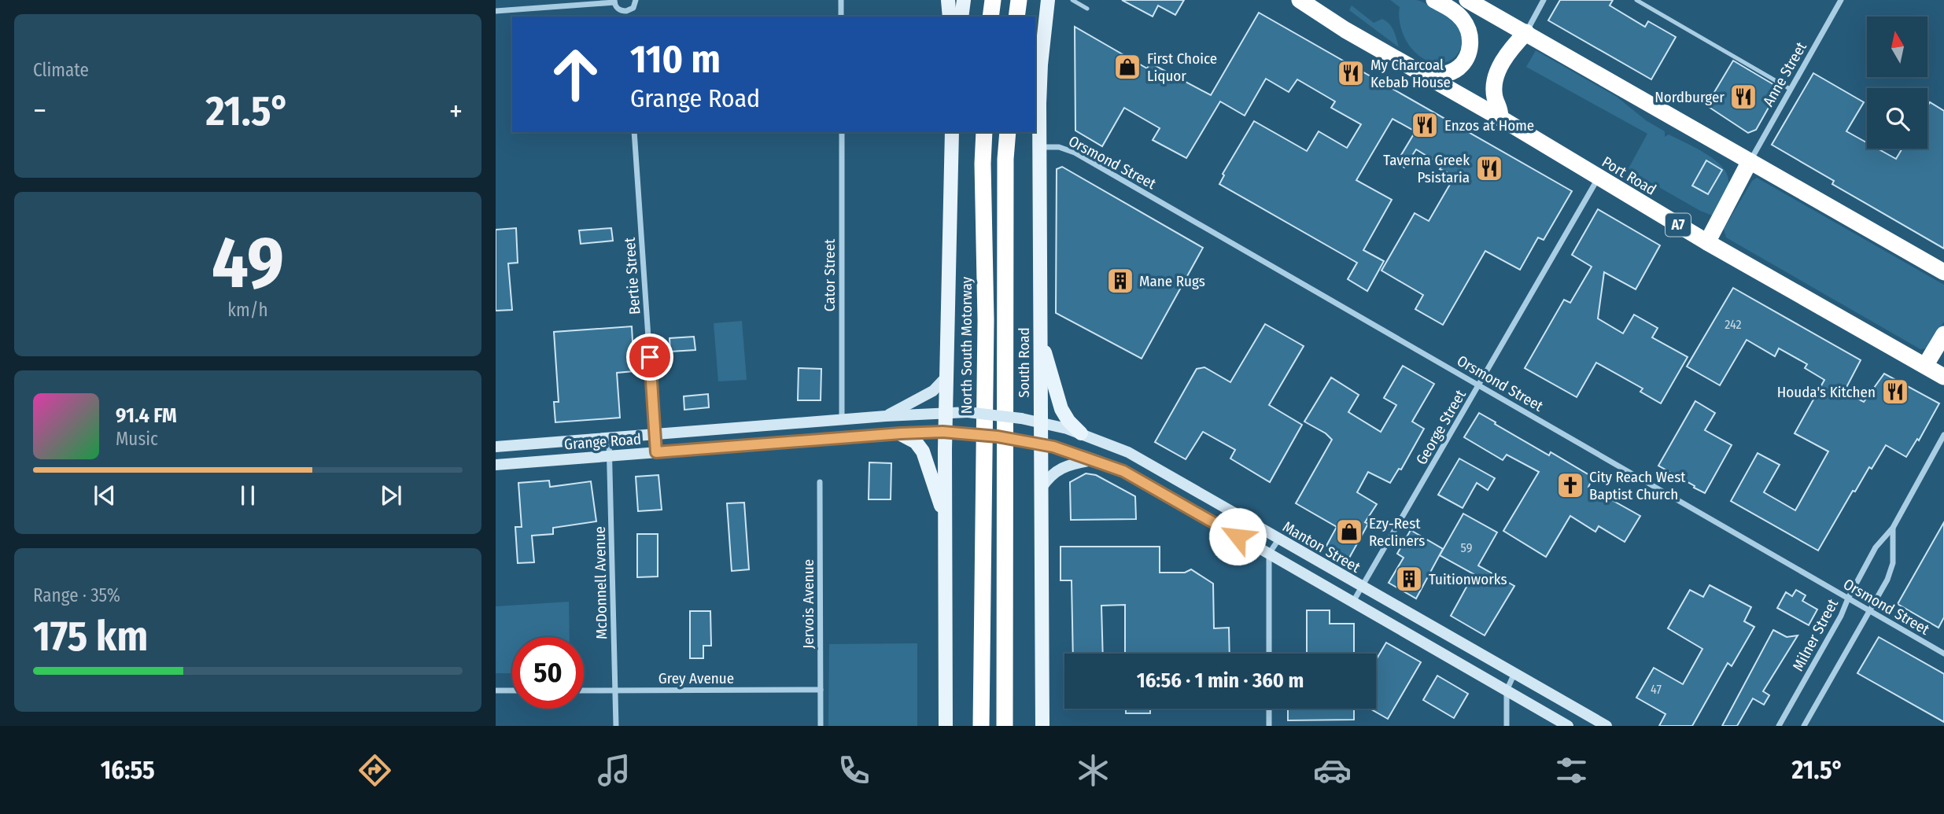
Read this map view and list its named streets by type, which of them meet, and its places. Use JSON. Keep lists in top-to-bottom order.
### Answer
{
  "streets": {
    "highway": ["Port Road", "A7", "North South Motorway"],
    "main road": ["South Road", "Grange Road", "Manton Street"],
    "street": [
      "Anne Street",
      "Orsmond Street",
      "Cator Street",
      "Bertie Street",
      "George Street",
      "McDonnell Avenue",
      "Jervois Avenue",
      "Milner Street",
      "Grey Avenue"
    ]
  },
  "crossings": [
    ["Orsmond Street", "South Road"],
    ["Orsmond Street", "George Street"],
    ["Orsmond Street", "Milner Street"],
    ["Port Road", "George Street"],
    ["Cator Street", "Grange Road"],
    ["Bertie Street", "Grange Road"],
    ["South Road", "Grange Road"],
    ["South Road", "Manton Street"],
    ["George Street", "Manton Street"],
    ["Grange Road", "Manton Street"],
    ["Grange Road", "McDonnell Avenue"],
    ["McDonnell Avenue", "Grey Avenue"],
    ["Jervois Avenue", "Grey Avenue"]
  ],
  "places": {
    "shop": ["First Choice Liquor", "Ezy-Rest Recliners"],
    "restaurant": [
      "My Charcoal Kebab House",
      "Nordburger",
      "Enzos at Home",
      "Taverna Greek Psistaria",
      "Houda's Kitchen"
    ],
    "building": ["Mane Rugs", "Tuitionworks"],
    "church": ["City Reach West Baptist Church"]
  },
  "house_numbers": ["242", "59", "47"],
  "north": "top",
  "page": {
    "tile": [
      "Climate",
      ["49", "km/h"],
      ["Range · 35%", "175 km"]
    ],
    "turn": ["110 m", "Grange Road"],
    "heat": ["−", "21.5°", "+"],
    "song": ["91.4 FM", "Music"],
    "limit": "50",
    "trip": "16:56 · 1 min · 360 m",
    "tabs": ["16:55", "21.5°"]
  }
}
